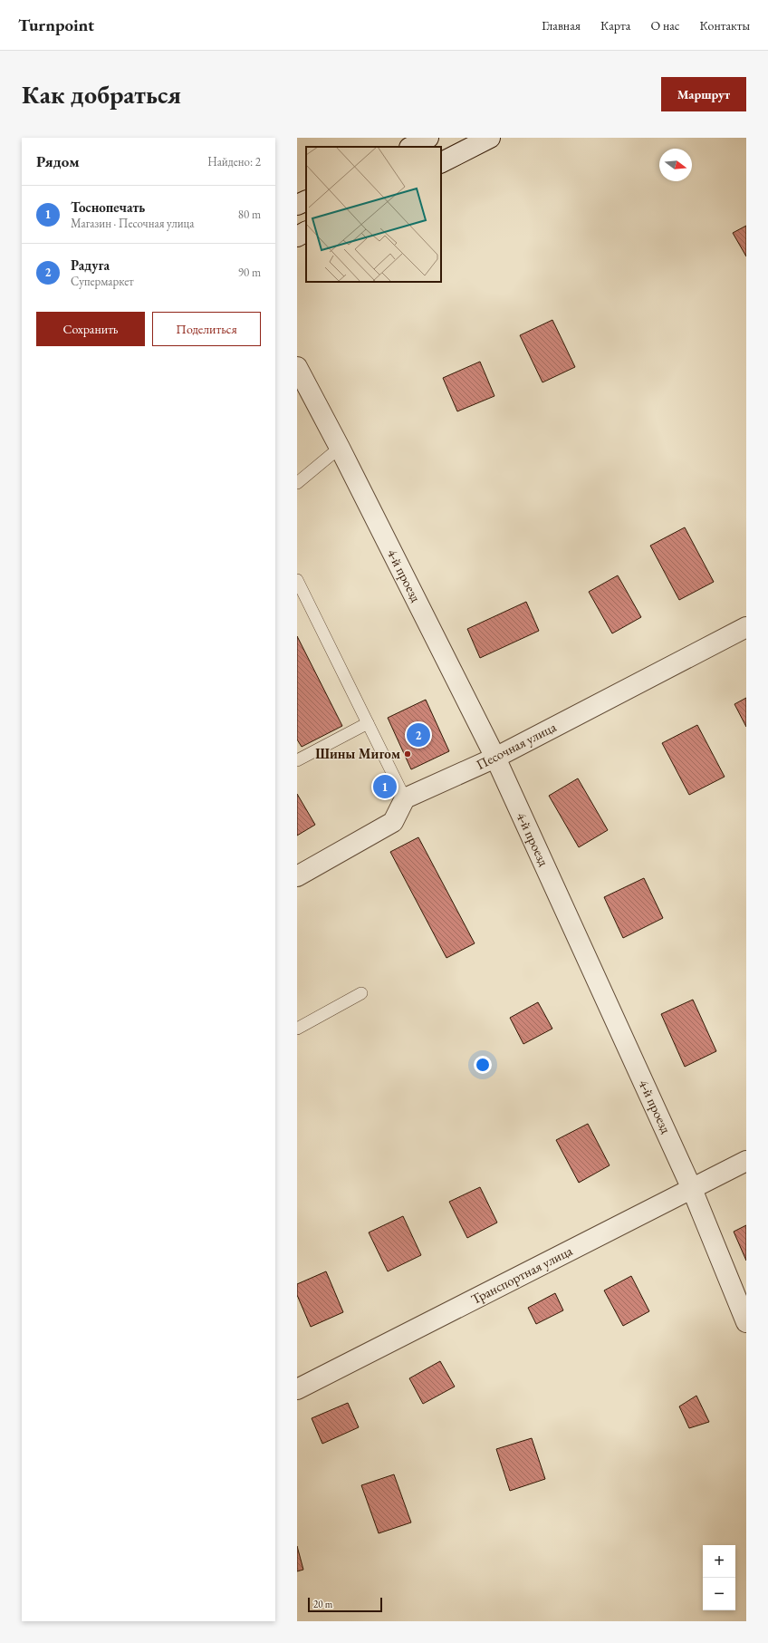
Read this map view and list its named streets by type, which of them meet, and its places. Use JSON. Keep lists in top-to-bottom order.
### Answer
{
  "streets": {
    "street": ["4-й проезд", "Песочная улица", "Транспортная улица"]
  },
  "crossings": [
    ["4-й проезд", "Песочная улица"],
    ["4-й проезд", "Транспортная улица"]
  ],
  "places": ["Шины Мигом"],
  "scale_bar": "20 m",
  "north": "right",
  "page": {
    "header": "Turnpoint",
    "nav": [
      "Главная",
      "Карта",
      "О нас",
      "Контакты"
    ],
    "buttons": [
      "Маршрут",
      ["Сохранить", "Поделиться"]
    ],
    "title": "Как добраться",
    "heading": ["Рядом", "Найдено: 2"],
    "list": [
      {
        "mark": "1",
        "name": "Тоснопечать",
        "note": "Магазин · Песочная улица",
        "value": "80 m"
      },
      {
        "mark": "2",
        "name": "Радуга",
        "note": "Супермаркет",
        "value": "90 m"
      }
    ],
    "pins": ["2", "1"],
    "map_buttons": ["+", "−"],
    "scale": "20 m"
  }
}
